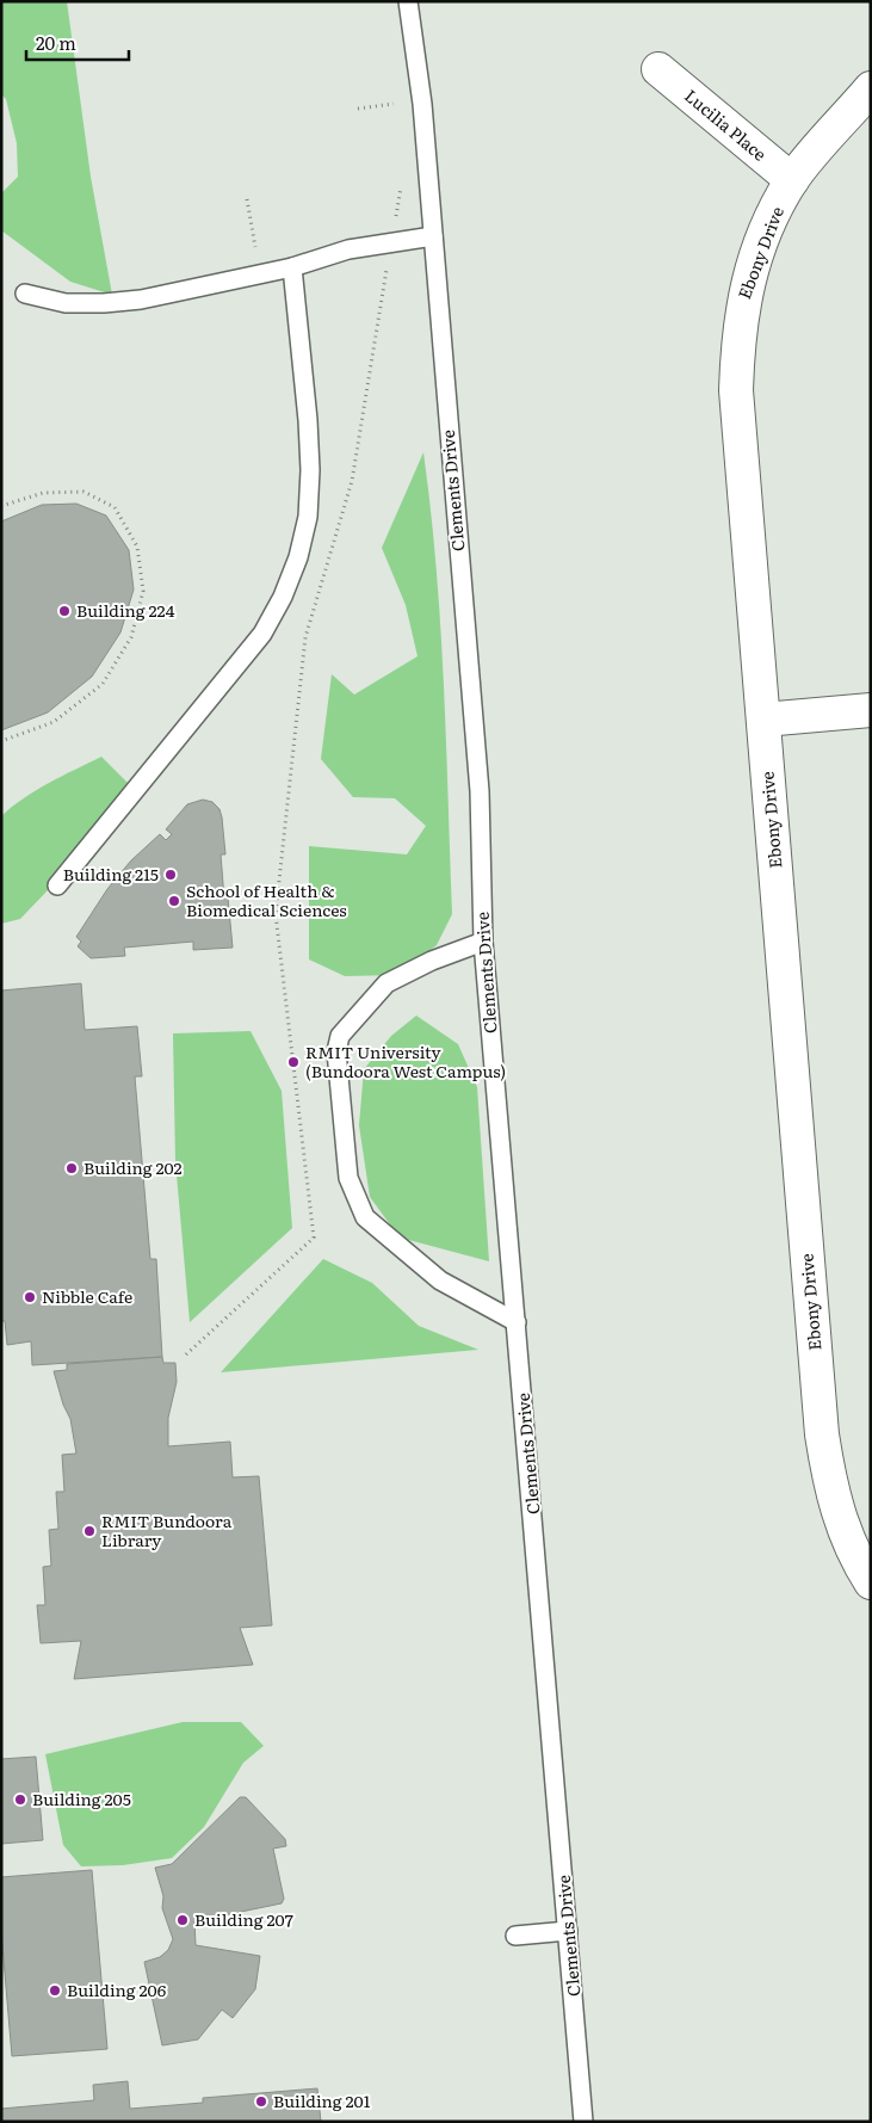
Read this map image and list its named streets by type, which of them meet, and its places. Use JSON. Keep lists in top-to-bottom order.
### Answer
{
  "streets": {
    "street": ["Lucilia Place", "Ebony Drive"],
    "lane": ["Clements Drive"]
  },
  "crossings": [
    ["Lucilia Place", "Ebony Drive"]
  ],
  "places": [
    "Building 224",
    "Building 215",
    "School of Health & Biomedical Sciences",
    "RMIT University (Bundoora West Campus)",
    "Building 202",
    "Nibble Cafe",
    "RMIT Bundoora Library",
    "Building 205",
    "Building 207",
    "Building 206",
    "Building 201"
  ],
  "scale_bar": "20 m"
}
